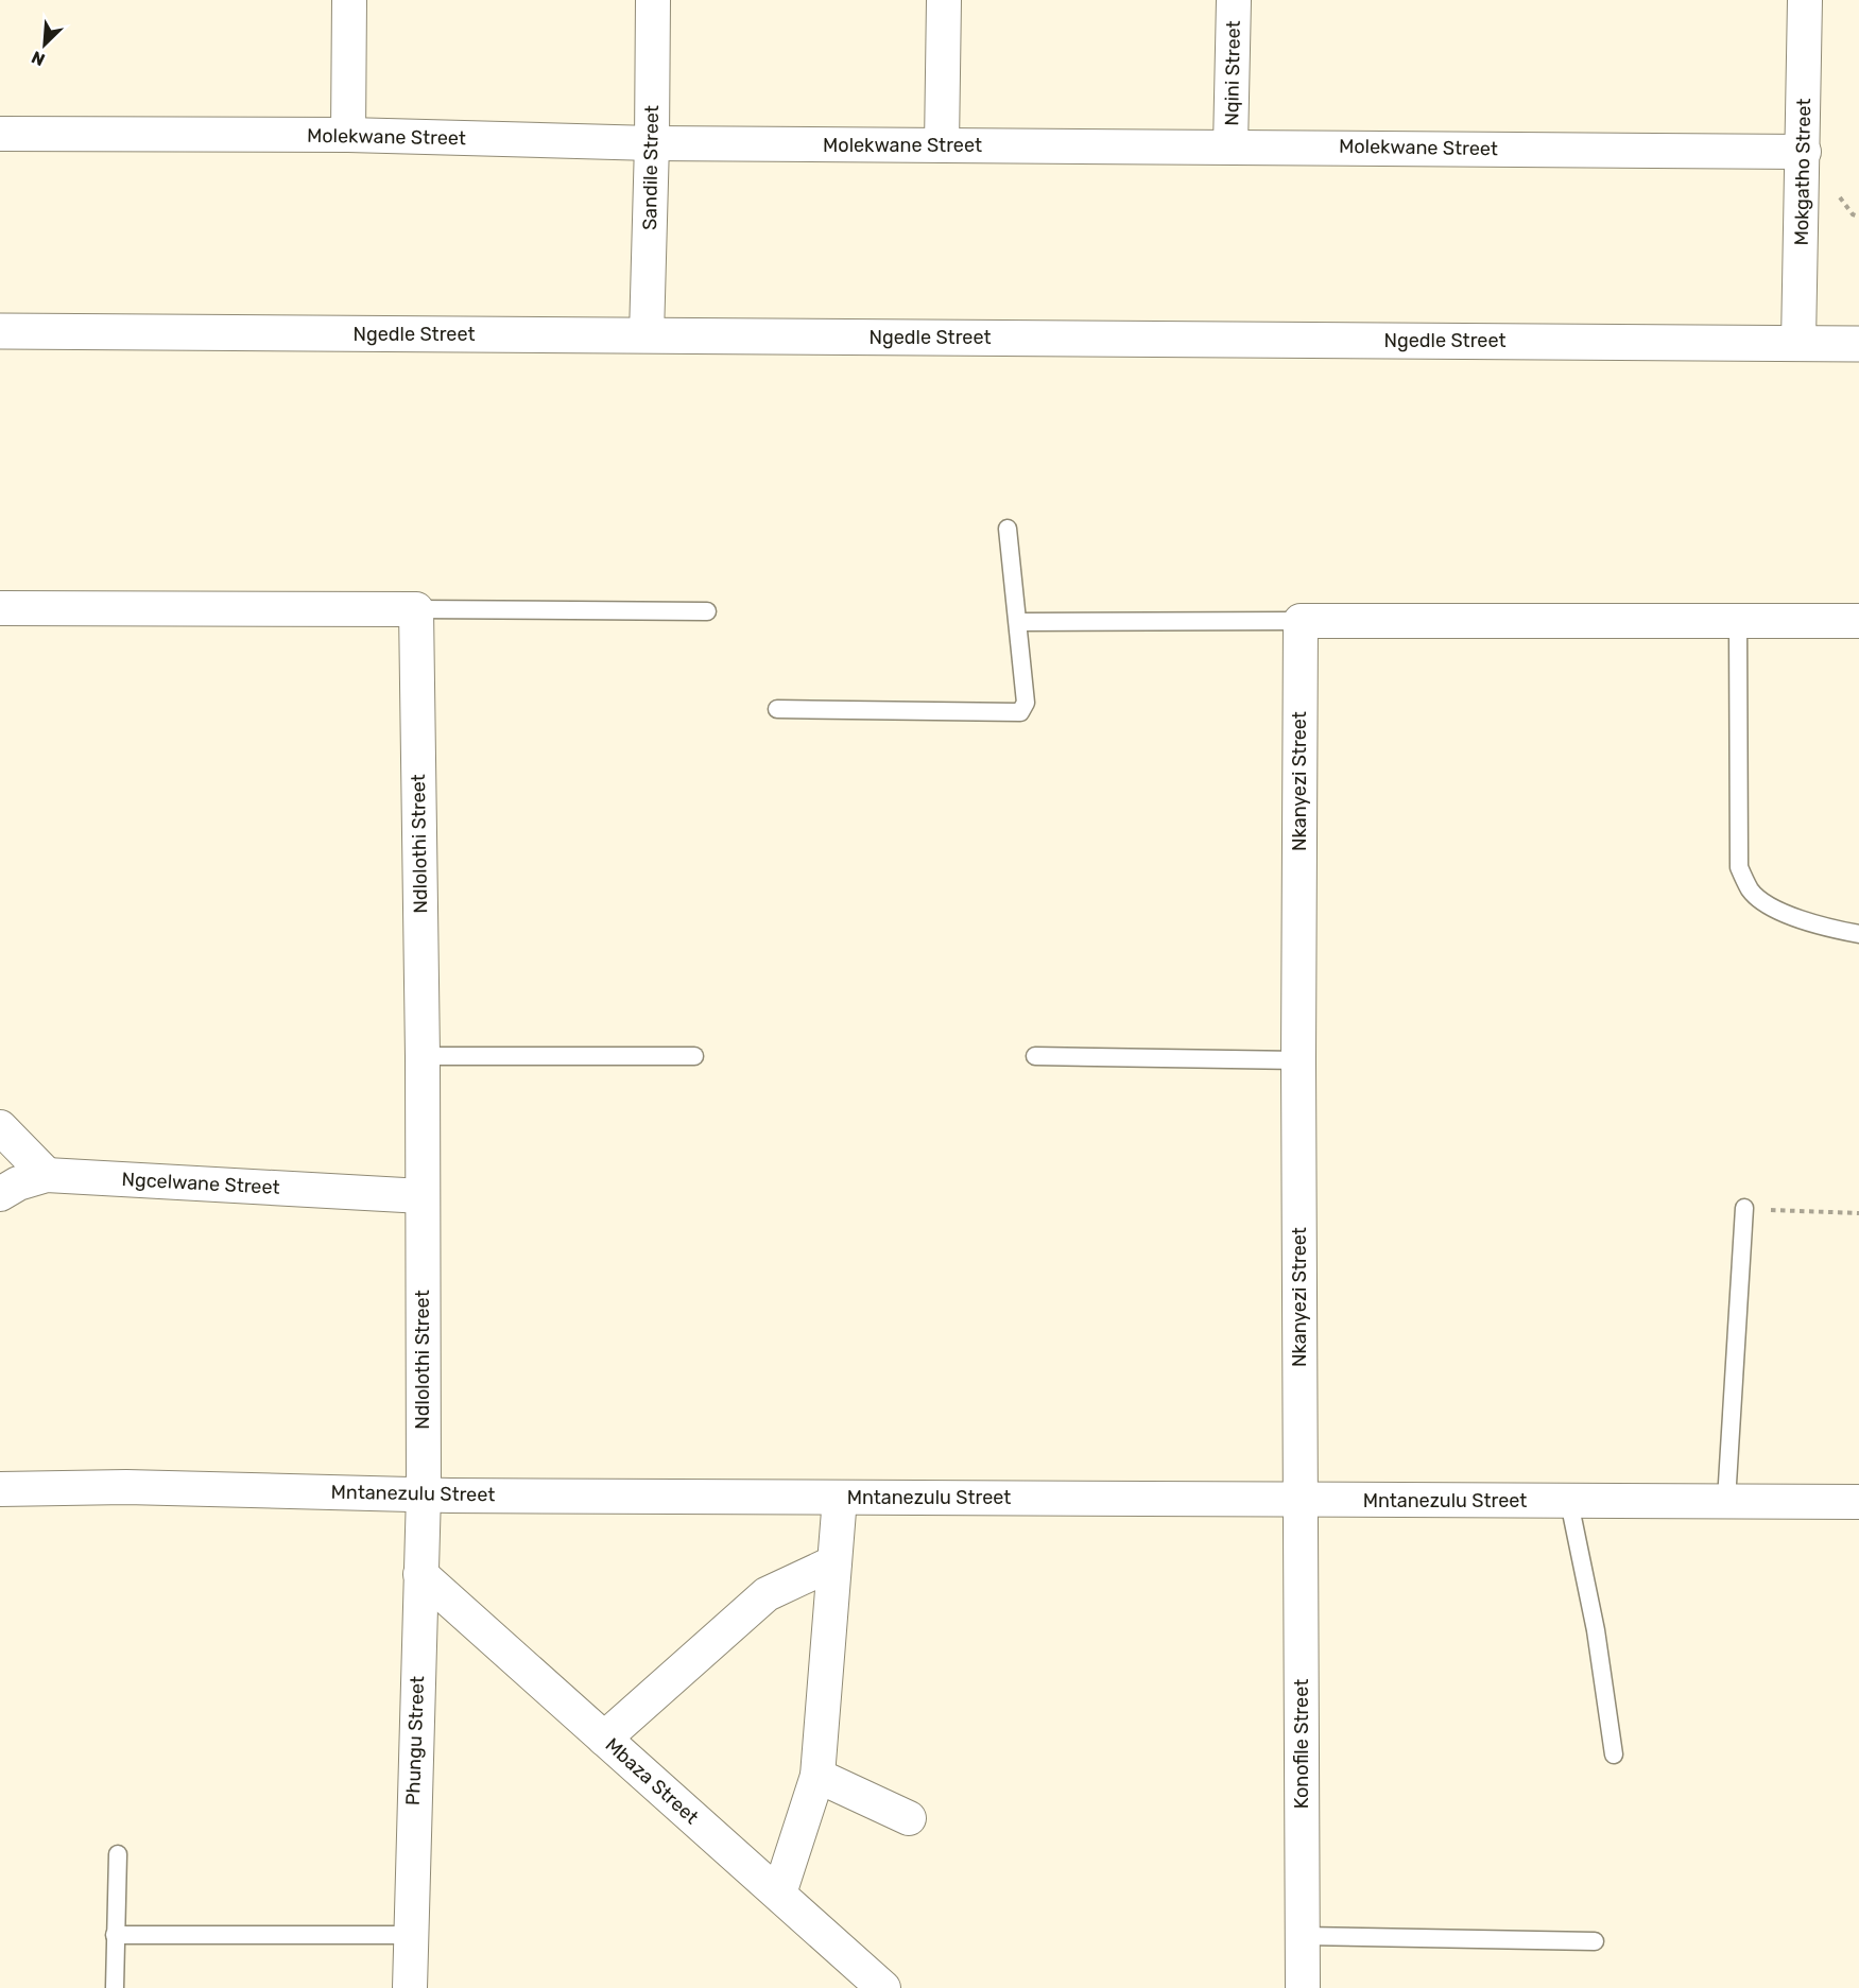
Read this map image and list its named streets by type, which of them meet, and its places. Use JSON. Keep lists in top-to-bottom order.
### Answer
{
  "streets": {
    "street": [
      "Nqini Street",
      "Molekwane Street",
      "Sandile Street",
      "Mokgatho Street",
      "Ngedle Street",
      "Nkanyezi Street",
      "Ndlolothi Street",
      "Ngcelwane Street",
      "Mntanezulu Street",
      "Phungu Street",
      "Konofile Street",
      "Mbaza Street"
    ]
  },
  "crossings": [
    ["Nqini Street", "Molekwane Street"],
    ["Molekwane Street", "Sandile Street"],
    ["Molekwane Street", "Mokgatho Street"],
    ["Sandile Street", "Ngedle Street"],
    ["Mokgatho Street", "Ngedle Street"],
    ["Nkanyezi Street", "Mntanezulu Street"],
    ["Nkanyezi Street", "Konofile Street"],
    ["Ndlolothi Street", "Ngcelwane Street"],
    ["Ndlolothi Street", "Mntanezulu Street"],
    ["Ndlolothi Street", "Phungu Street"],
    ["Mntanezulu Street", "Phungu Street"],
    ["Mntanezulu Street", "Konofile Street"],
    ["Phungu Street", "Mbaza Street"]
  ],
  "north": "bottom left"
}
